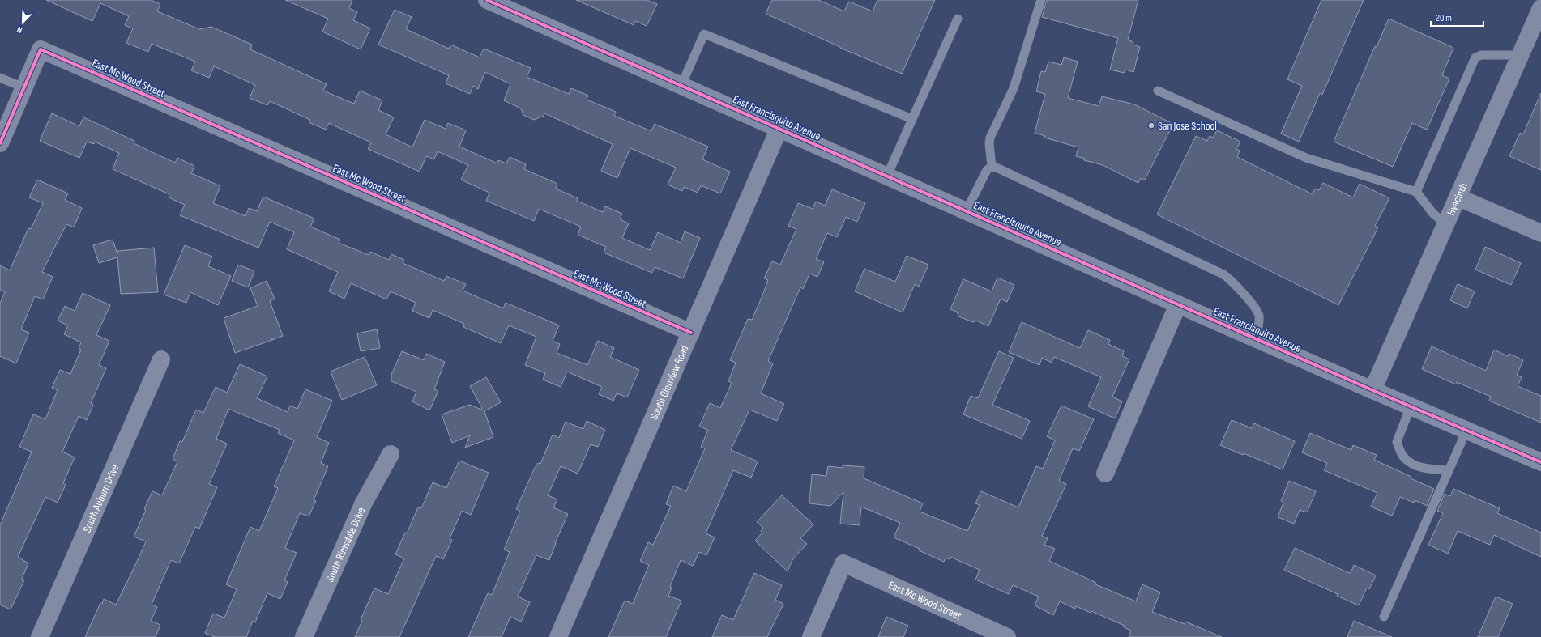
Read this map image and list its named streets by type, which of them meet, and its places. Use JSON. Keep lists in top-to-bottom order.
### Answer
{
  "streets": {
    "street": [
      "East Mc Wood Street",
      "East Francisquito Avenue",
      "Hyacinth",
      "South Glenview Road",
      "South Auburn Drive",
      "South Rimsdale Drive"
    ]
  },
  "crossings": [
    ["East Mc Wood Street", "South Glenview Road"],
    ["East Francisquito Avenue", "Hyacinth"],
    ["East Francisquito Avenue", "South Glenview Road"]
  ],
  "places": ["San Jose School"],
  "scale_bar": "20 m",
  "north": "bottom left"
}
